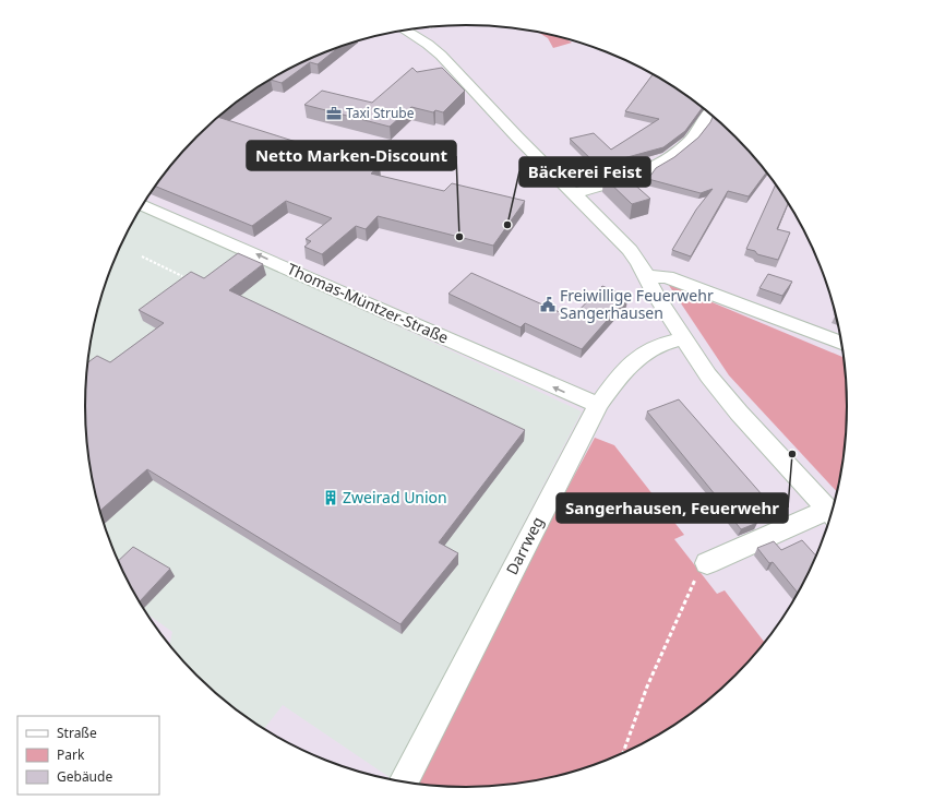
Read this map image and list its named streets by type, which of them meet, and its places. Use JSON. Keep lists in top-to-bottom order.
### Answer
{
  "streets": {
    "street": ["Thomas-Müntzer-Straße", "Darrweg"]
  },
  "crossings": [
    ["Thomas-Müntzer-Straße", "Darrweg"]
  ],
  "one_way": ["Thomas-Müntzer-Straße"],
  "places": {
    "office": ["Taxi Strube"],
    "other": ["Bäckerei Feist", "Netto Marken-Discount", "Sangerhausen, Feuerwehr"],
    "public building": ["Freiwillige Feuerwehr Sangerhausen"],
    "building": ["Zweirad Union"]
  },
  "legend": ["Straße", "Park", "Gebäude"]
}
